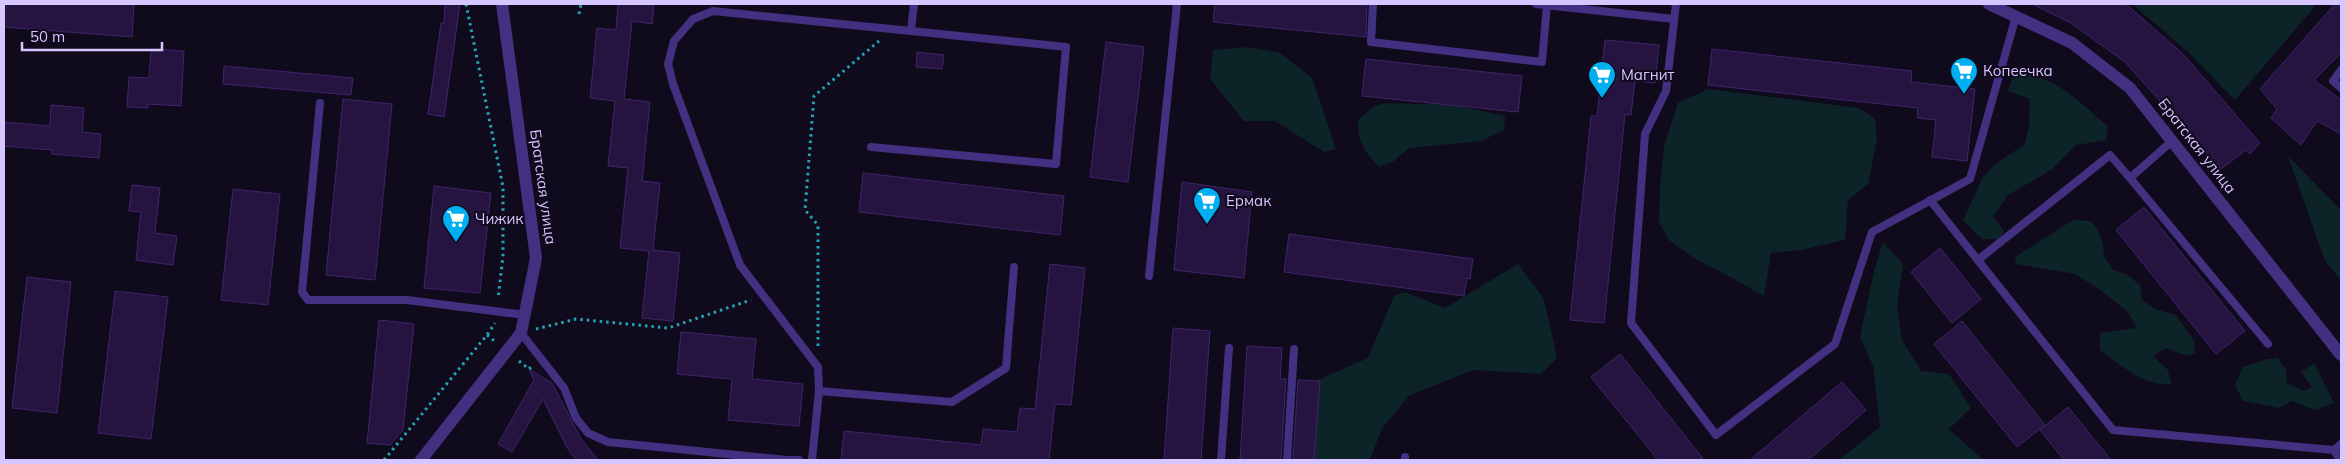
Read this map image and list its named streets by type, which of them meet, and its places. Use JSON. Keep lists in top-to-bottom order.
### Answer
{
  "streets": {
    "street": ["Братская улица"]
  },
  "places": {
    "supermarket": [
      "Копеечка",
      "Магнит",
      "Ермак",
      "Чижик"
    ]
  },
  "scale_bar": "50 m"
}
